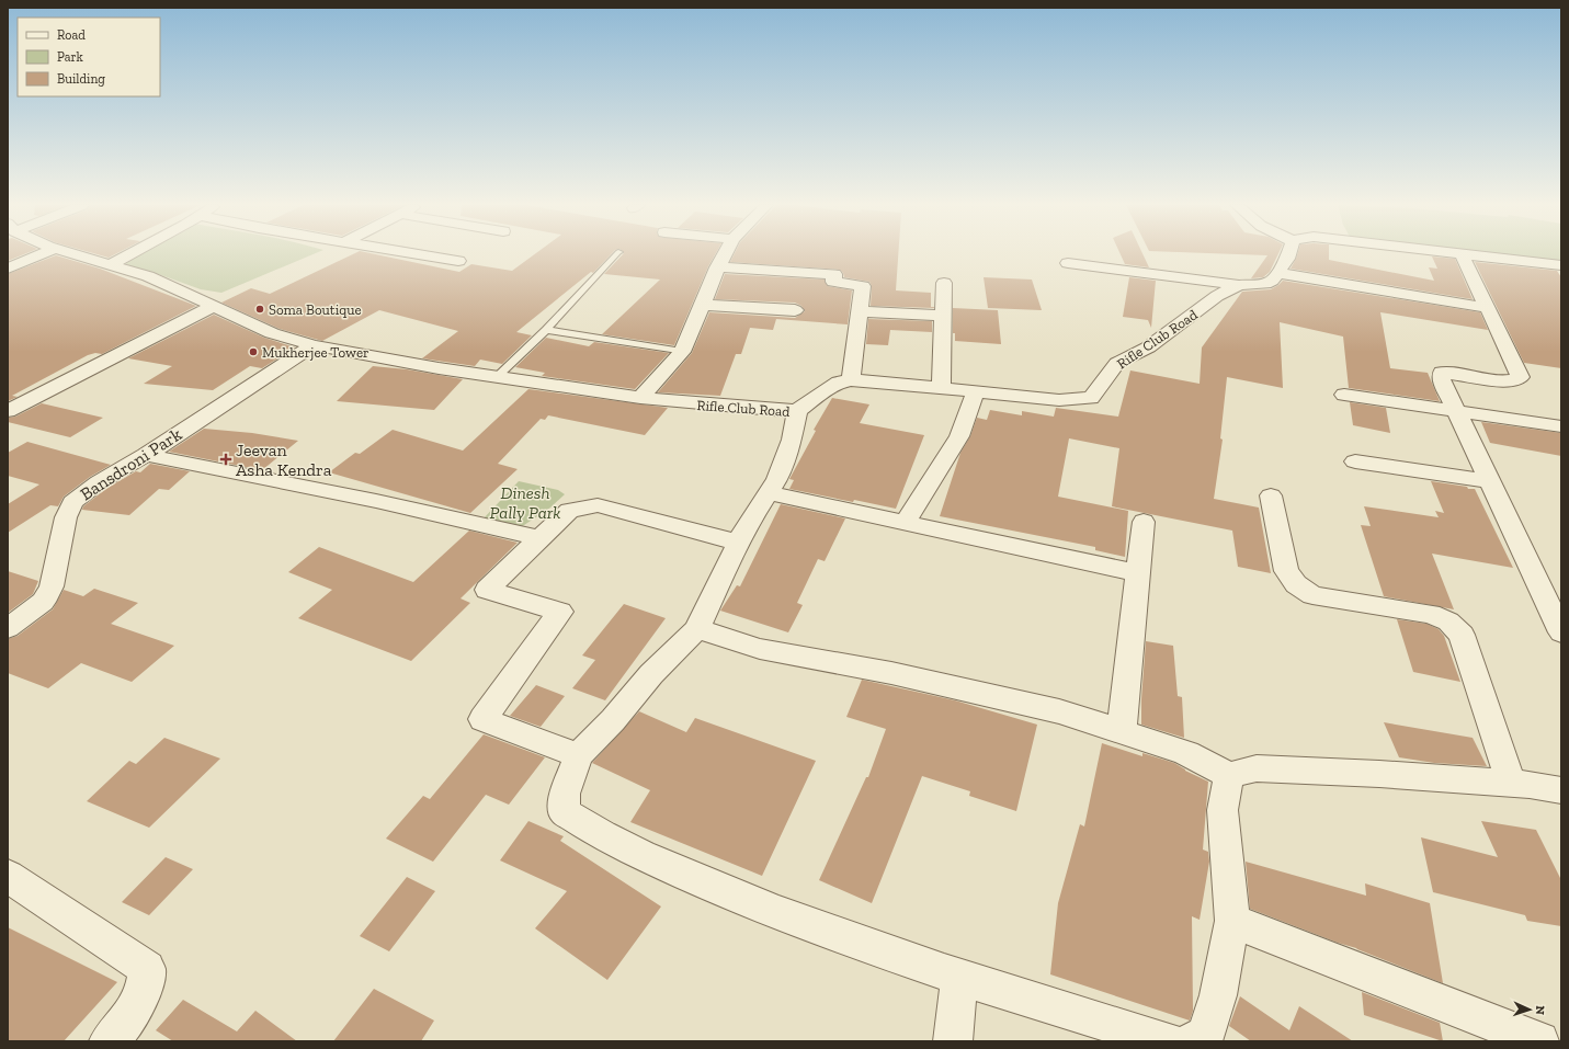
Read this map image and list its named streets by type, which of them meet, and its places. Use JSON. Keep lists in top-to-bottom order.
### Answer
{
  "streets": {
    "street": ["Rifle Club Road", "Bansdroni Park"]
  },
  "crossings": [
    ["Rifle Club Road", "Bansdroni Park"]
  ],
  "parks": ["Dinesh Pally Park"],
  "places": {
    "other": ["Soma Boutique", "Mukherjee Tower"],
    "health": ["Jeevan Asha Kendra"]
  },
  "legend": ["Road", "Park", "Building"],
  "north": "right"
}
